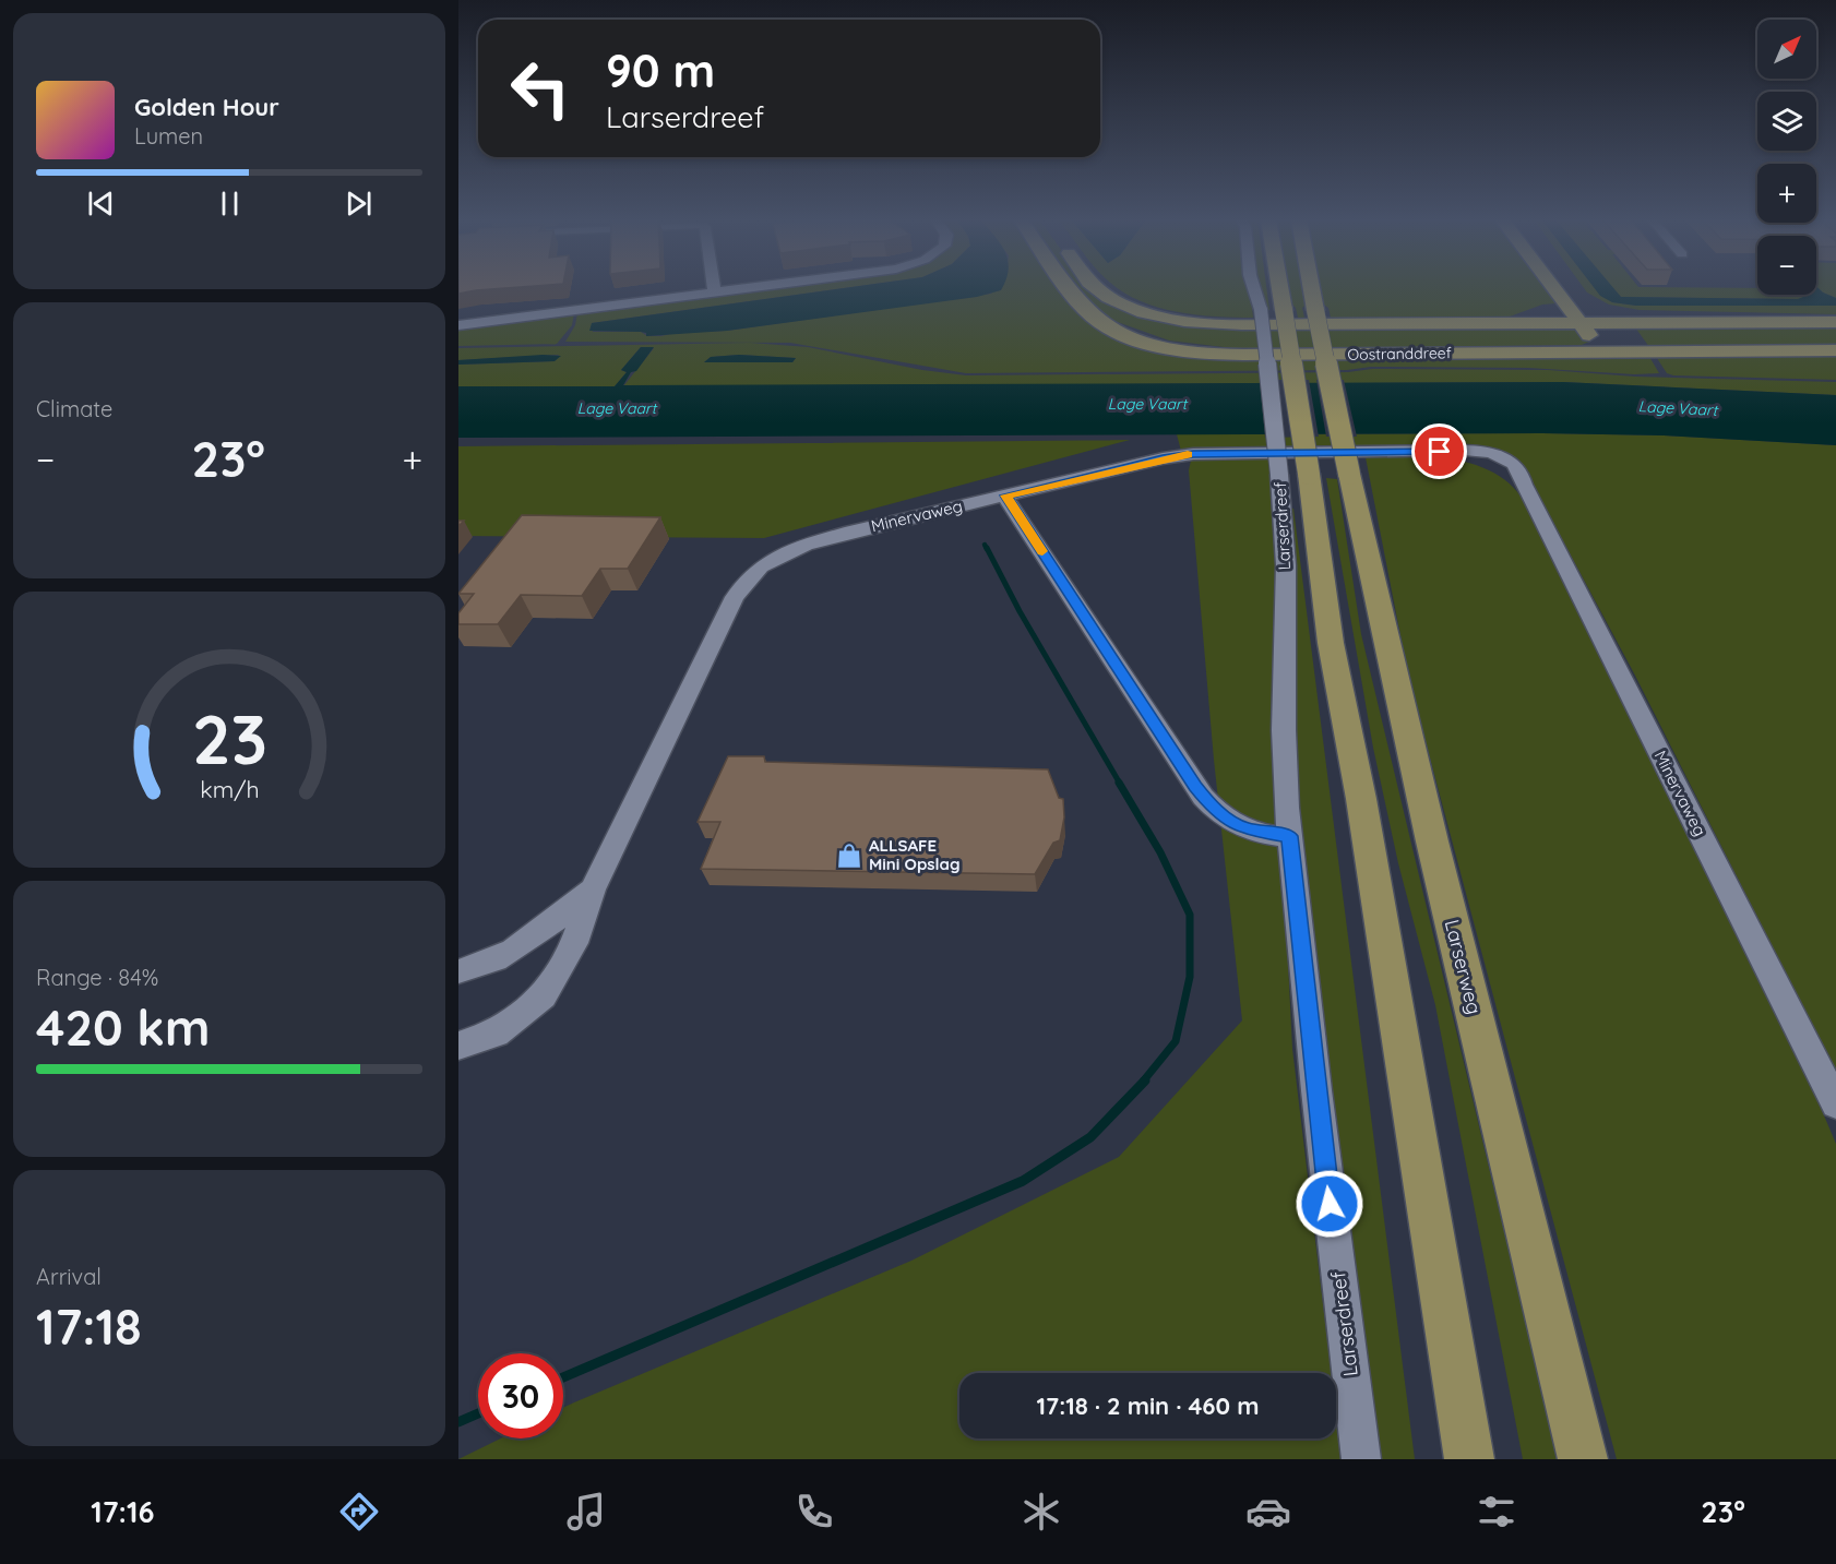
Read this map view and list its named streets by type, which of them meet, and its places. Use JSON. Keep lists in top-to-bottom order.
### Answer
{
  "streets": {
    "main road": ["Oostranddreef", "Larserdreef", "Larserweg"],
    "street": ["Minervaweg"]
  },
  "water": ["Lage Vaart"],
  "places": {
    "shop": ["ALLSAFE Mini Opslag"]
  },
  "north": "top right",
  "page": {
    "map_buttons": ["+", "−"],
    "turn": ["90 m", "Larserdreef"],
    "song": ["Golden Hour", "Lumen"],
    "tile": [
      "Climate",
      ["Range · 84%", "420 km"],
      ["Arrival", "17:18"]
    ],
    "heat": ["−", "23°", "+"],
    "limit": "30",
    "trip": "17:18 · 2 min · 460 m",
    "tabs": ["17:16", "23°"],
    "gauge": ["23", "km/h"]
  }
}
